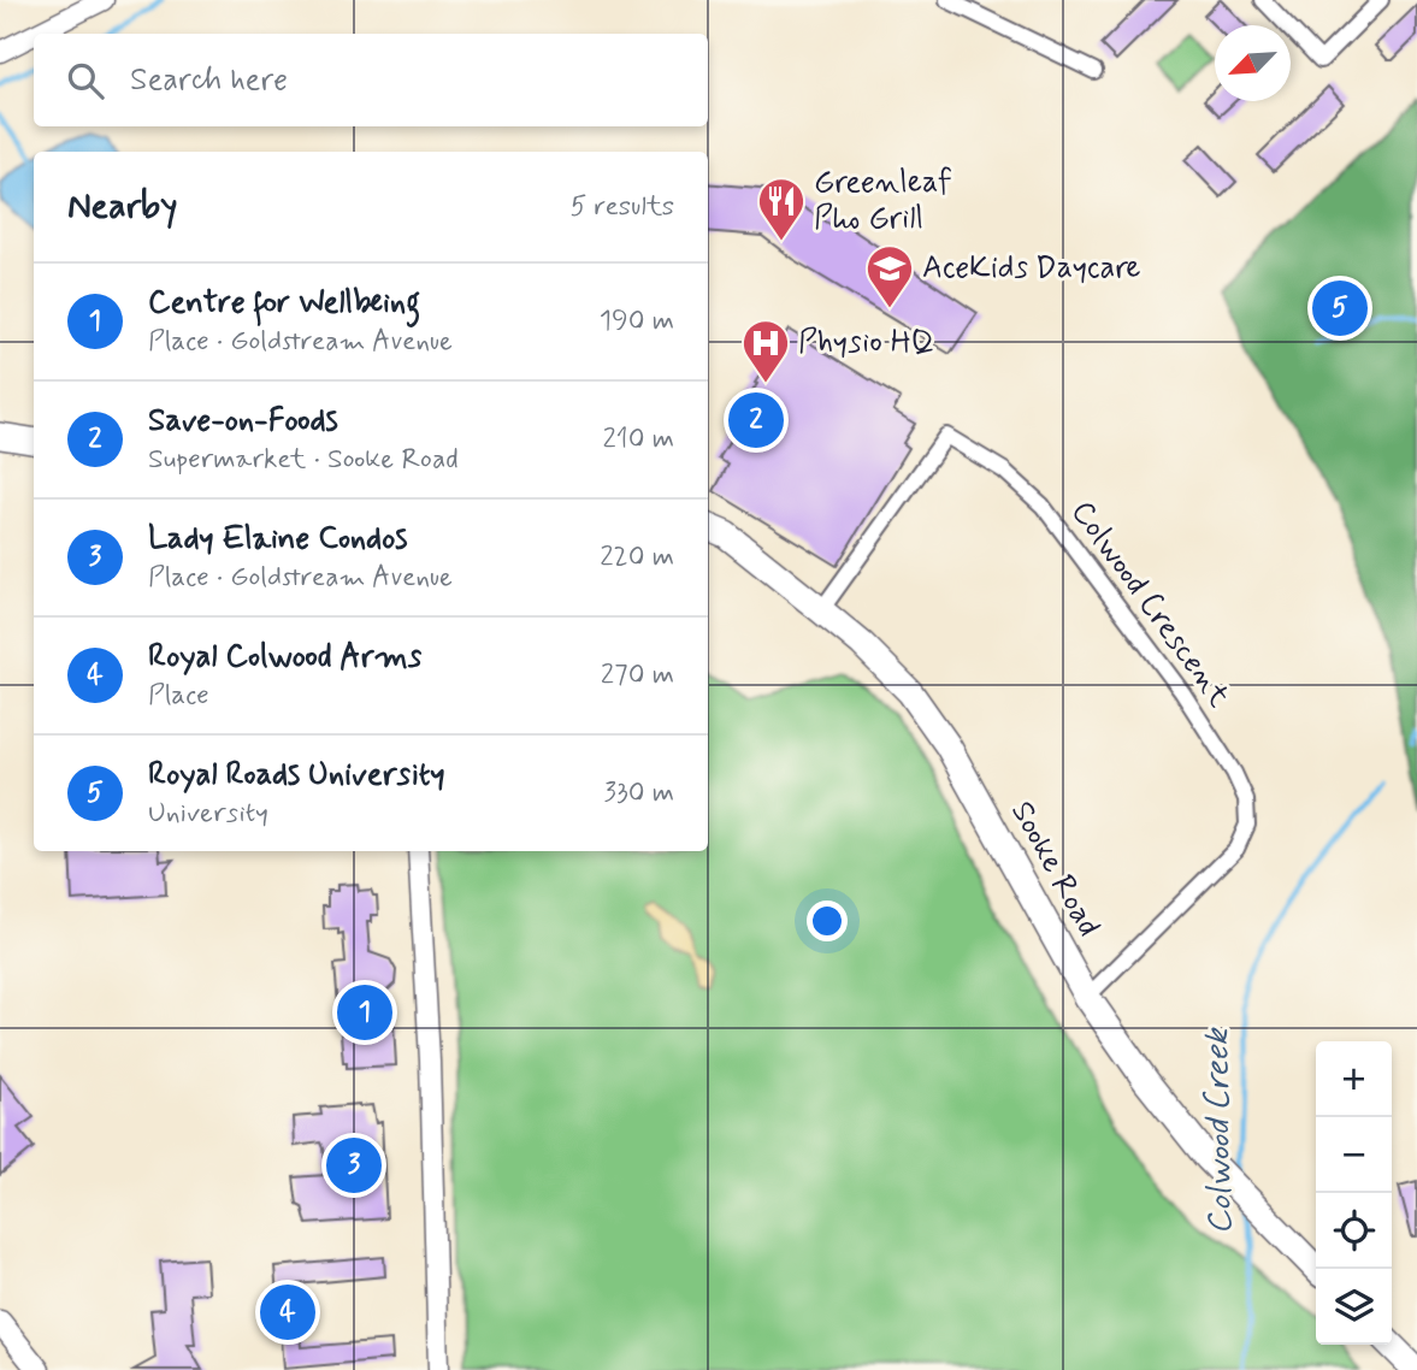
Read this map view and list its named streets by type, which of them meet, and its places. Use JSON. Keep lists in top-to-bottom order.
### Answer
{
  "streets": {
    "main road": ["Sooke Road"],
    "street": ["Colwood Crescent"]
  },
  "crossings": [
    ["Colwood Crescent", "Sooke Road"]
  ],
  "water": ["Colwood Creek"],
  "places": {
    "restaurant": ["Greenleaf Pho Grill"],
    "school or university": ["AceKids Daycare"],
    "hospital": ["Physio HQ"]
  },
  "north": "bottom left",
  "page": {
    "search": "Search here",
    "heading": ["Nearby", "5 results"],
    "list": [
      {
        "mark": "1",
        "name": "Centre for Wellbeing",
        "note": "Place · Goldstream Avenue",
        "value": "190 m"
      },
      {
        "mark": "2",
        "name": "Save-on-Foods",
        "note": "Supermarket · Sooke Road",
        "value": "210 m"
      },
      {
        "mark": "3",
        "name": "Lady Elaine Condos",
        "note": "Place · Goldstream Avenue",
        "value": "220 m"
      },
      {
        "mark": "4",
        "name": "Royal Colwood Arms",
        "note": "Place",
        "value": "270 m"
      },
      {
        "mark": "5",
        "name": "Royal Roads University",
        "note": "University",
        "value": "330 m"
      }
    ],
    "pins": [
      "5",
      "2",
      "1",
      "3",
      "4"
    ],
    "map_buttons": ["+", "−"]
  }
}
